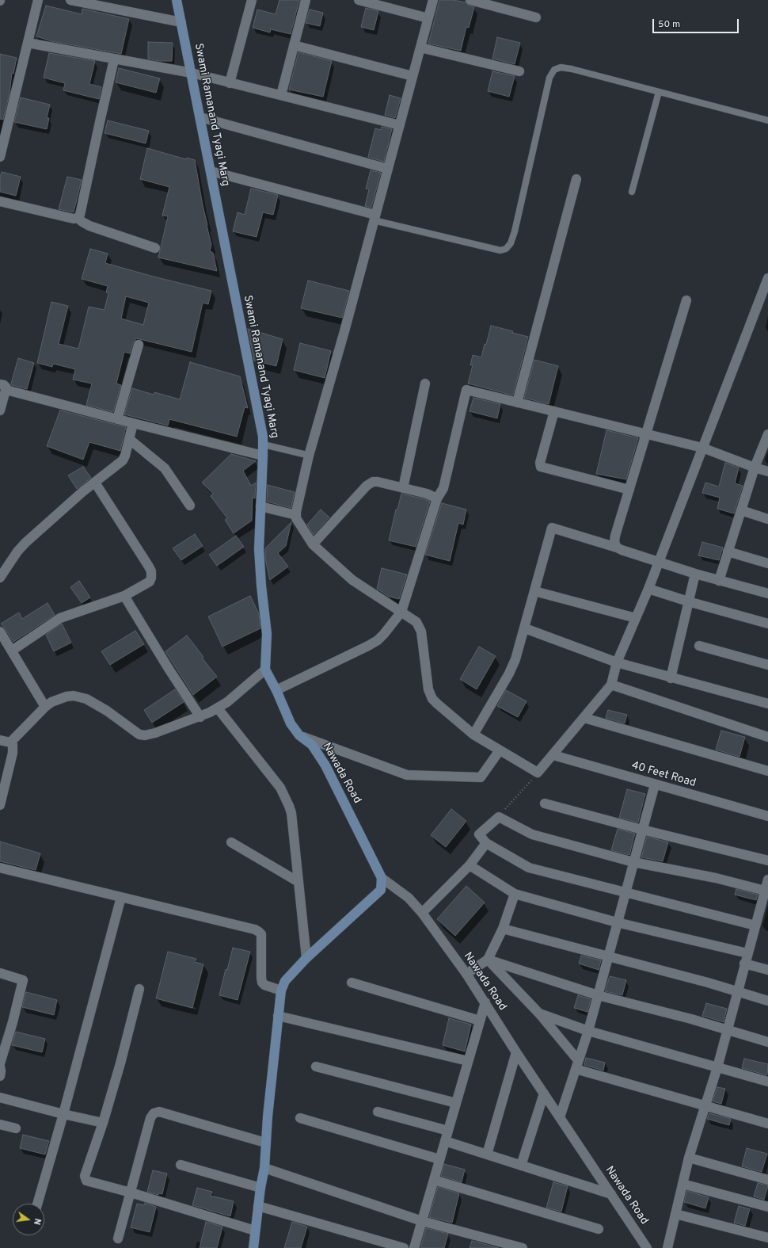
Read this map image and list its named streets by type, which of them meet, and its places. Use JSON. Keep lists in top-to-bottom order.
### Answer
{
  "streets": {
    "street": ["Swami Ramanand Tyagi Marg", "Nawada Road", "40 Feet Road"]
  },
  "scale_bar": "50 m",
  "north": "right"
}
